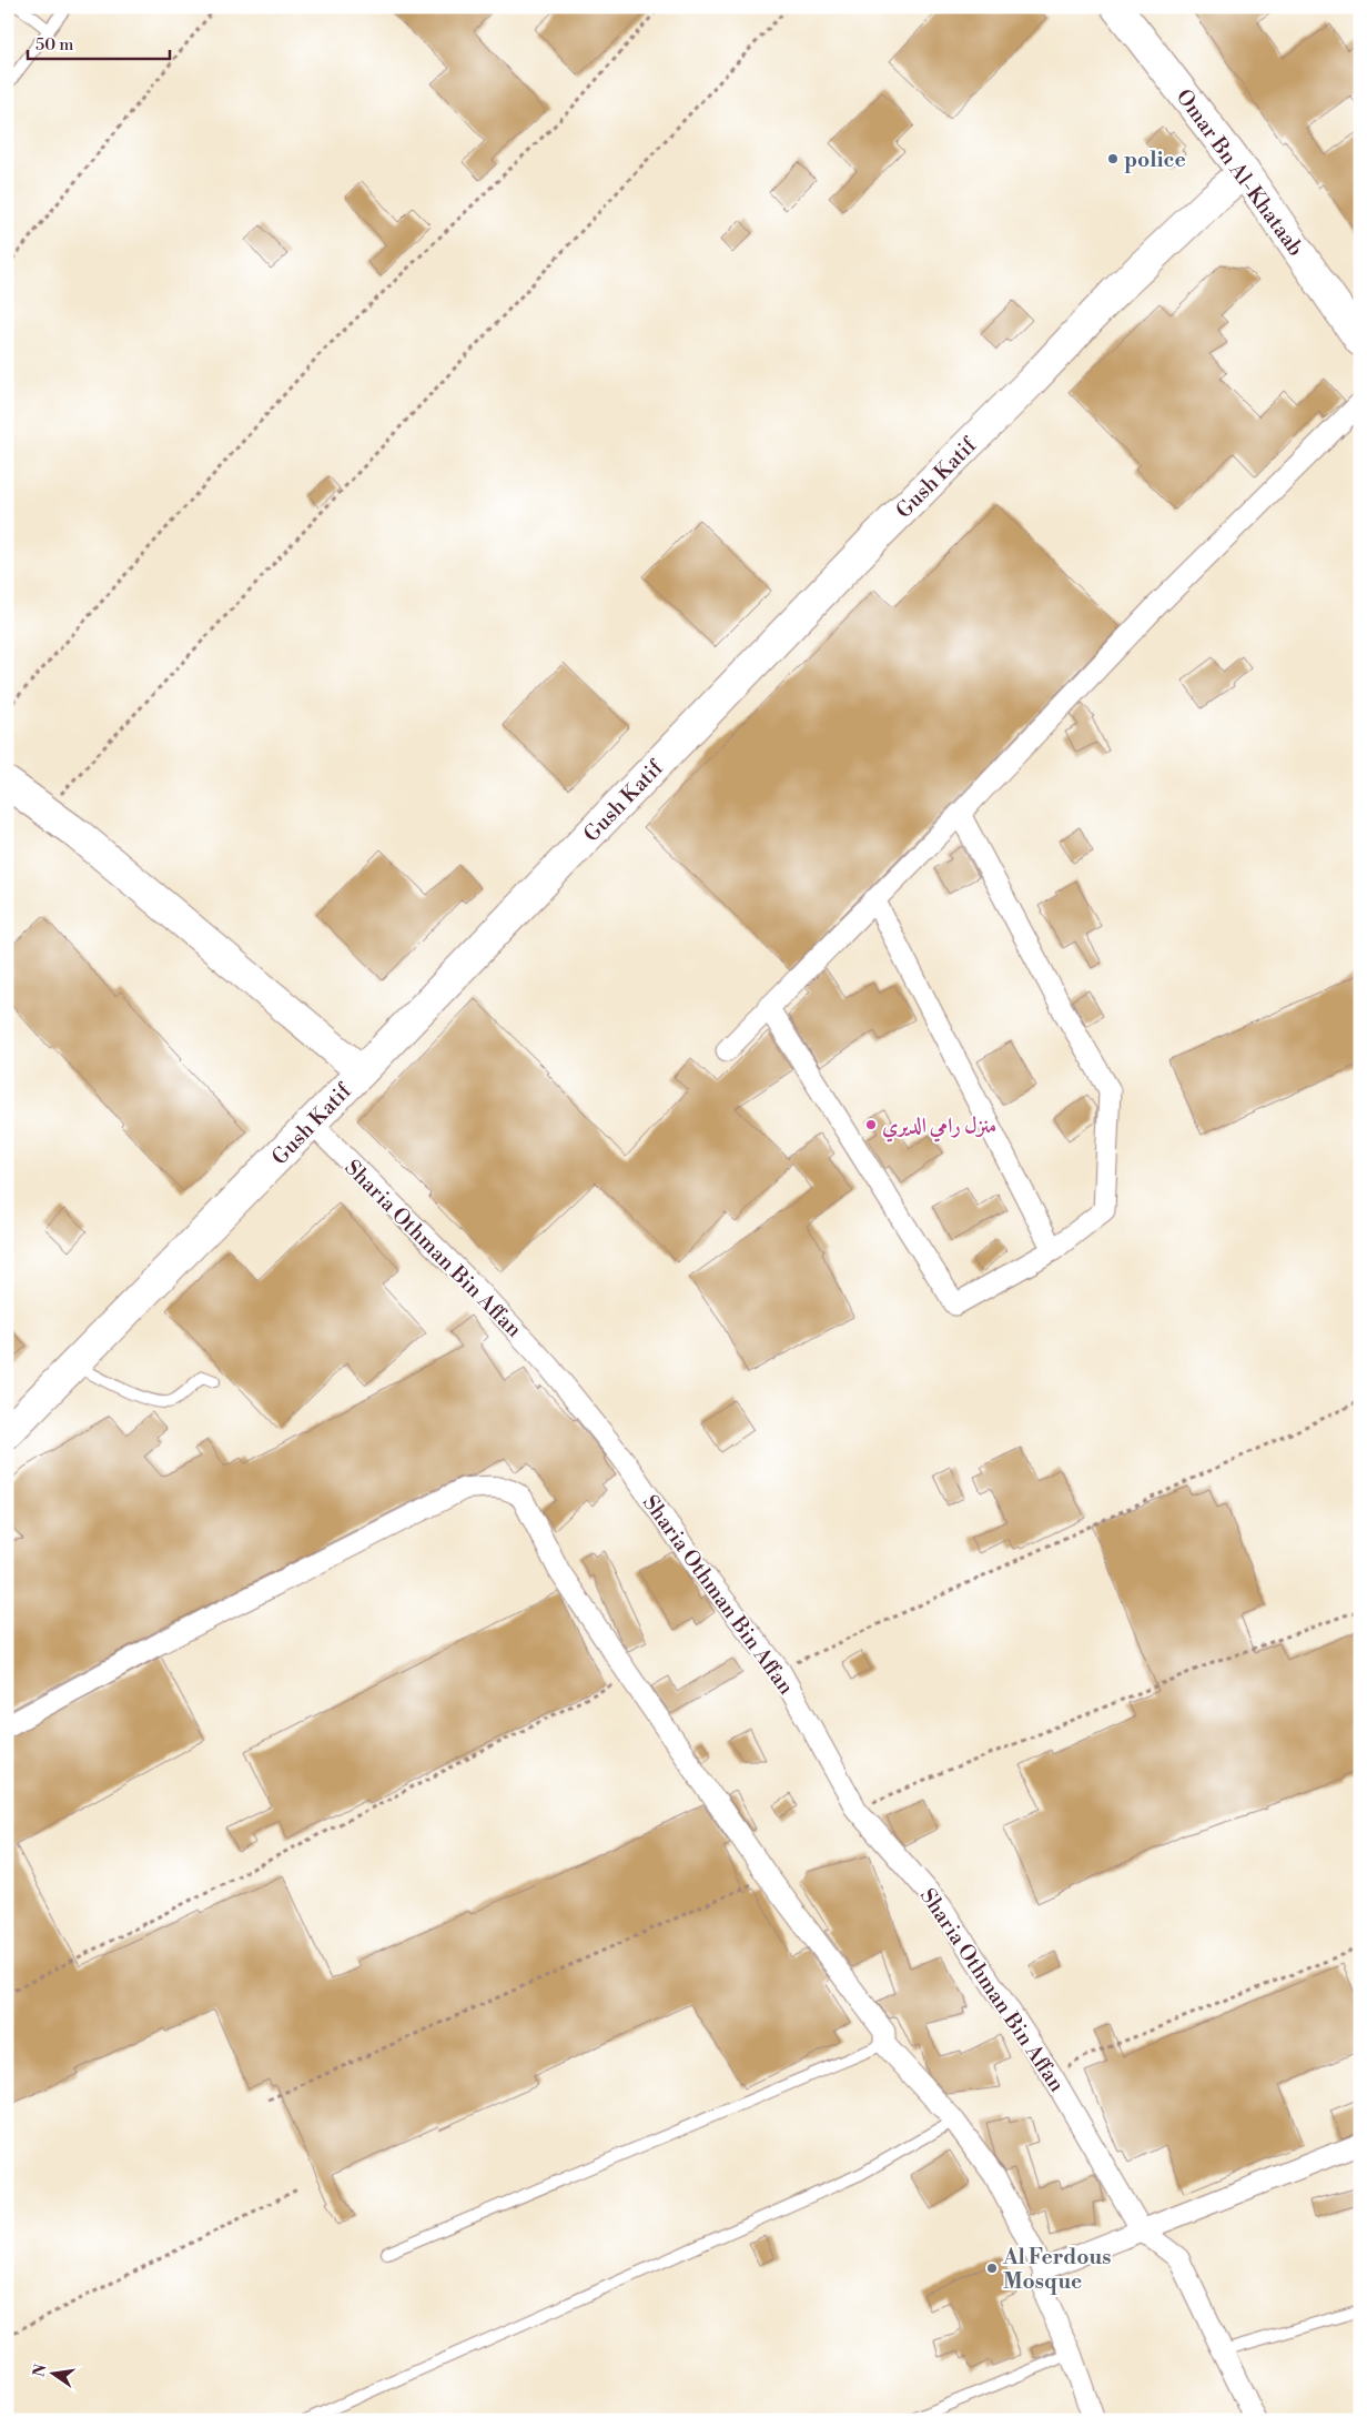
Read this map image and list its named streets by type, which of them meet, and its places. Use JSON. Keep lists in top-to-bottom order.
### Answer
{
  "streets": {
    "main road": ["Omar Bn Al-Khataab", "Gush Katif"],
    "street": ["Sharia Othman Bin Affan"]
  },
  "crossings": [
    ["Omar Bn Al-Khataab", "Gush Katif"],
    ["Gush Katif", "Sharia Othman Bin Affan"]
  ],
  "places": ["police", "منزل رامي الديري", "Al Ferdous Mosque"],
  "scale_bar": "50 m",
  "north": "left"
}
